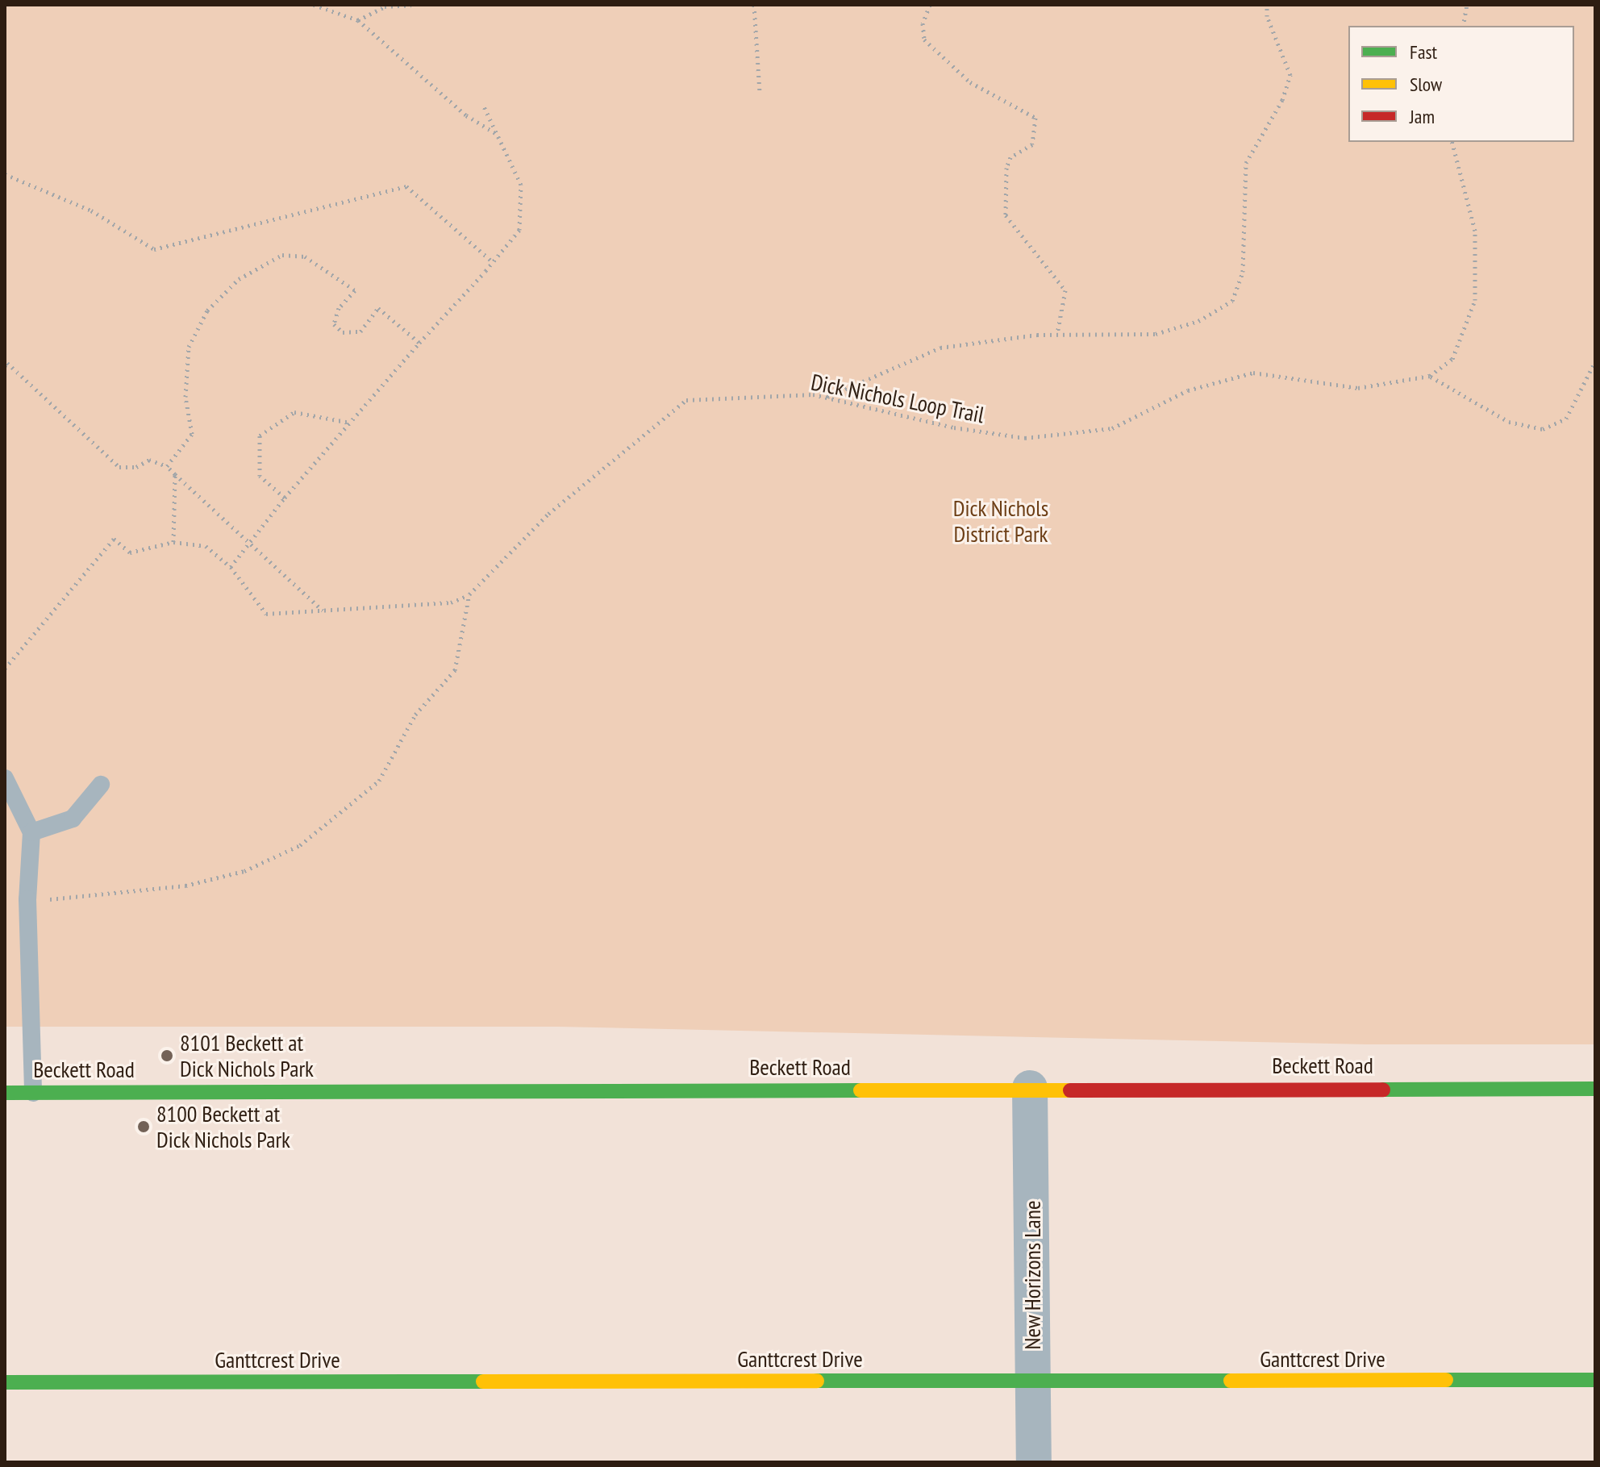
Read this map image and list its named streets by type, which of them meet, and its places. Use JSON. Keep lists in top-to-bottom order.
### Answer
{
  "streets": {
    "street": ["Beckett Road", "New Horizons Lane", "Ganttcrest Drive"],
    "path": ["Dick Nichols Loop Trail"]
  },
  "crossings": [
    ["Beckett Road", "New Horizons Lane"],
    ["New Horizons Lane", "Ganttcrest Drive"]
  ],
  "parks": ["Dick Nichols District Park"],
  "places": ["8101 Beckett at Dick Nichols Park", "8100 Beckett at Dick Nichols Park"],
  "legend": ["Fast", "Slow", "Jam"]
}
